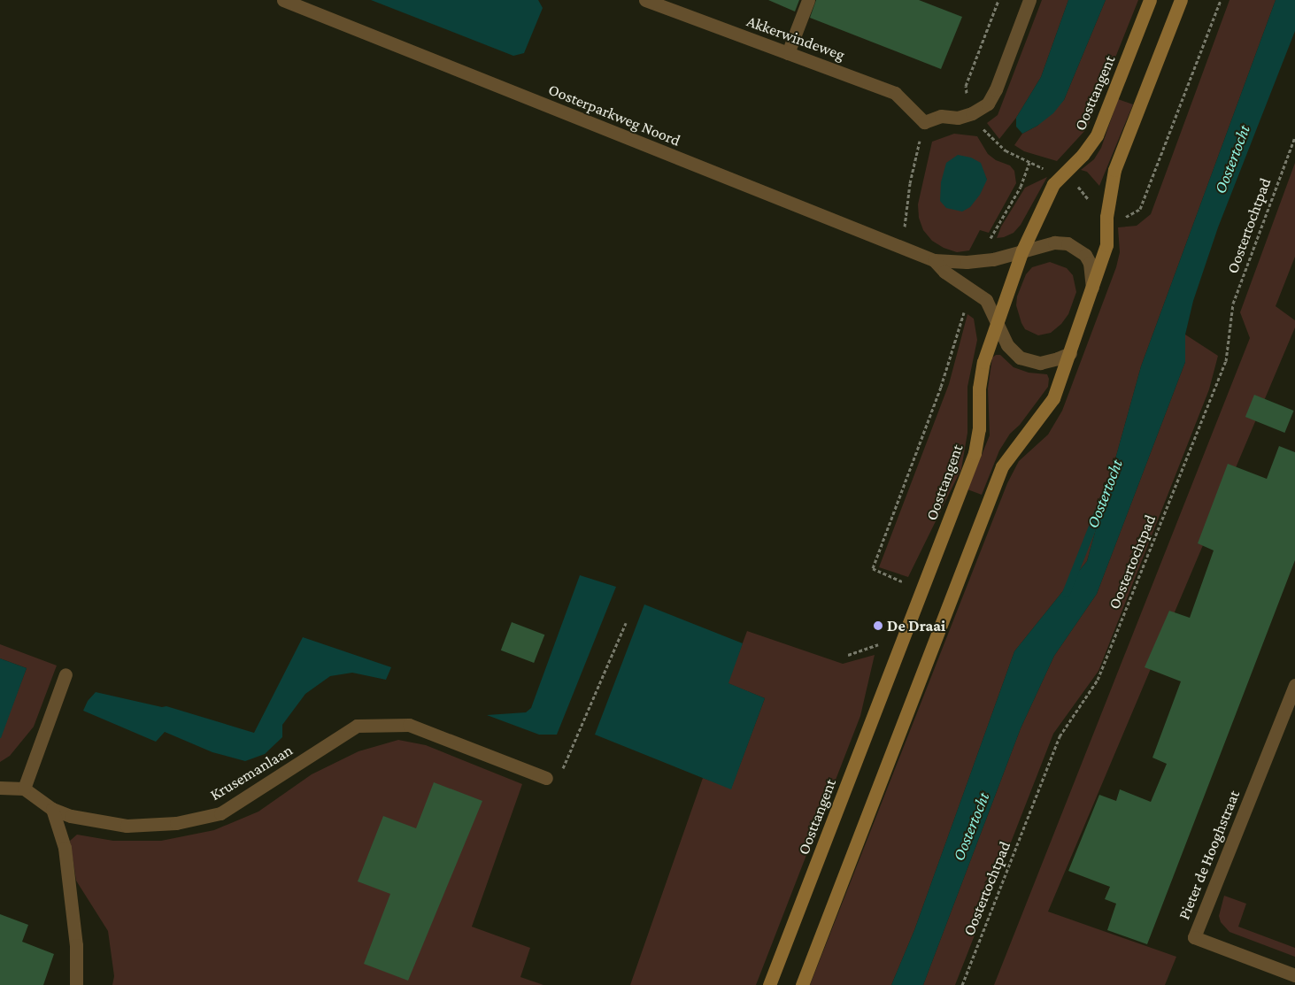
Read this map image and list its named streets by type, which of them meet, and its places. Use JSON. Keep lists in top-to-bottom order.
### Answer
{
  "streets": {
    "main road": ["Oosttangent"],
    "street": [
      "Akkerwindeweg",
      "Oosterparkweg Noord",
      "Krusemanlaan",
      "Pieter de Hooghstraat"
    ],
    "path": ["Oostertochtpad"]
  },
  "crossings": [
    ["Oosttangent", "Oosterparkweg Noord"]
  ],
  "water": ["Oostertocht"],
  "places": ["De Draai"]
}
